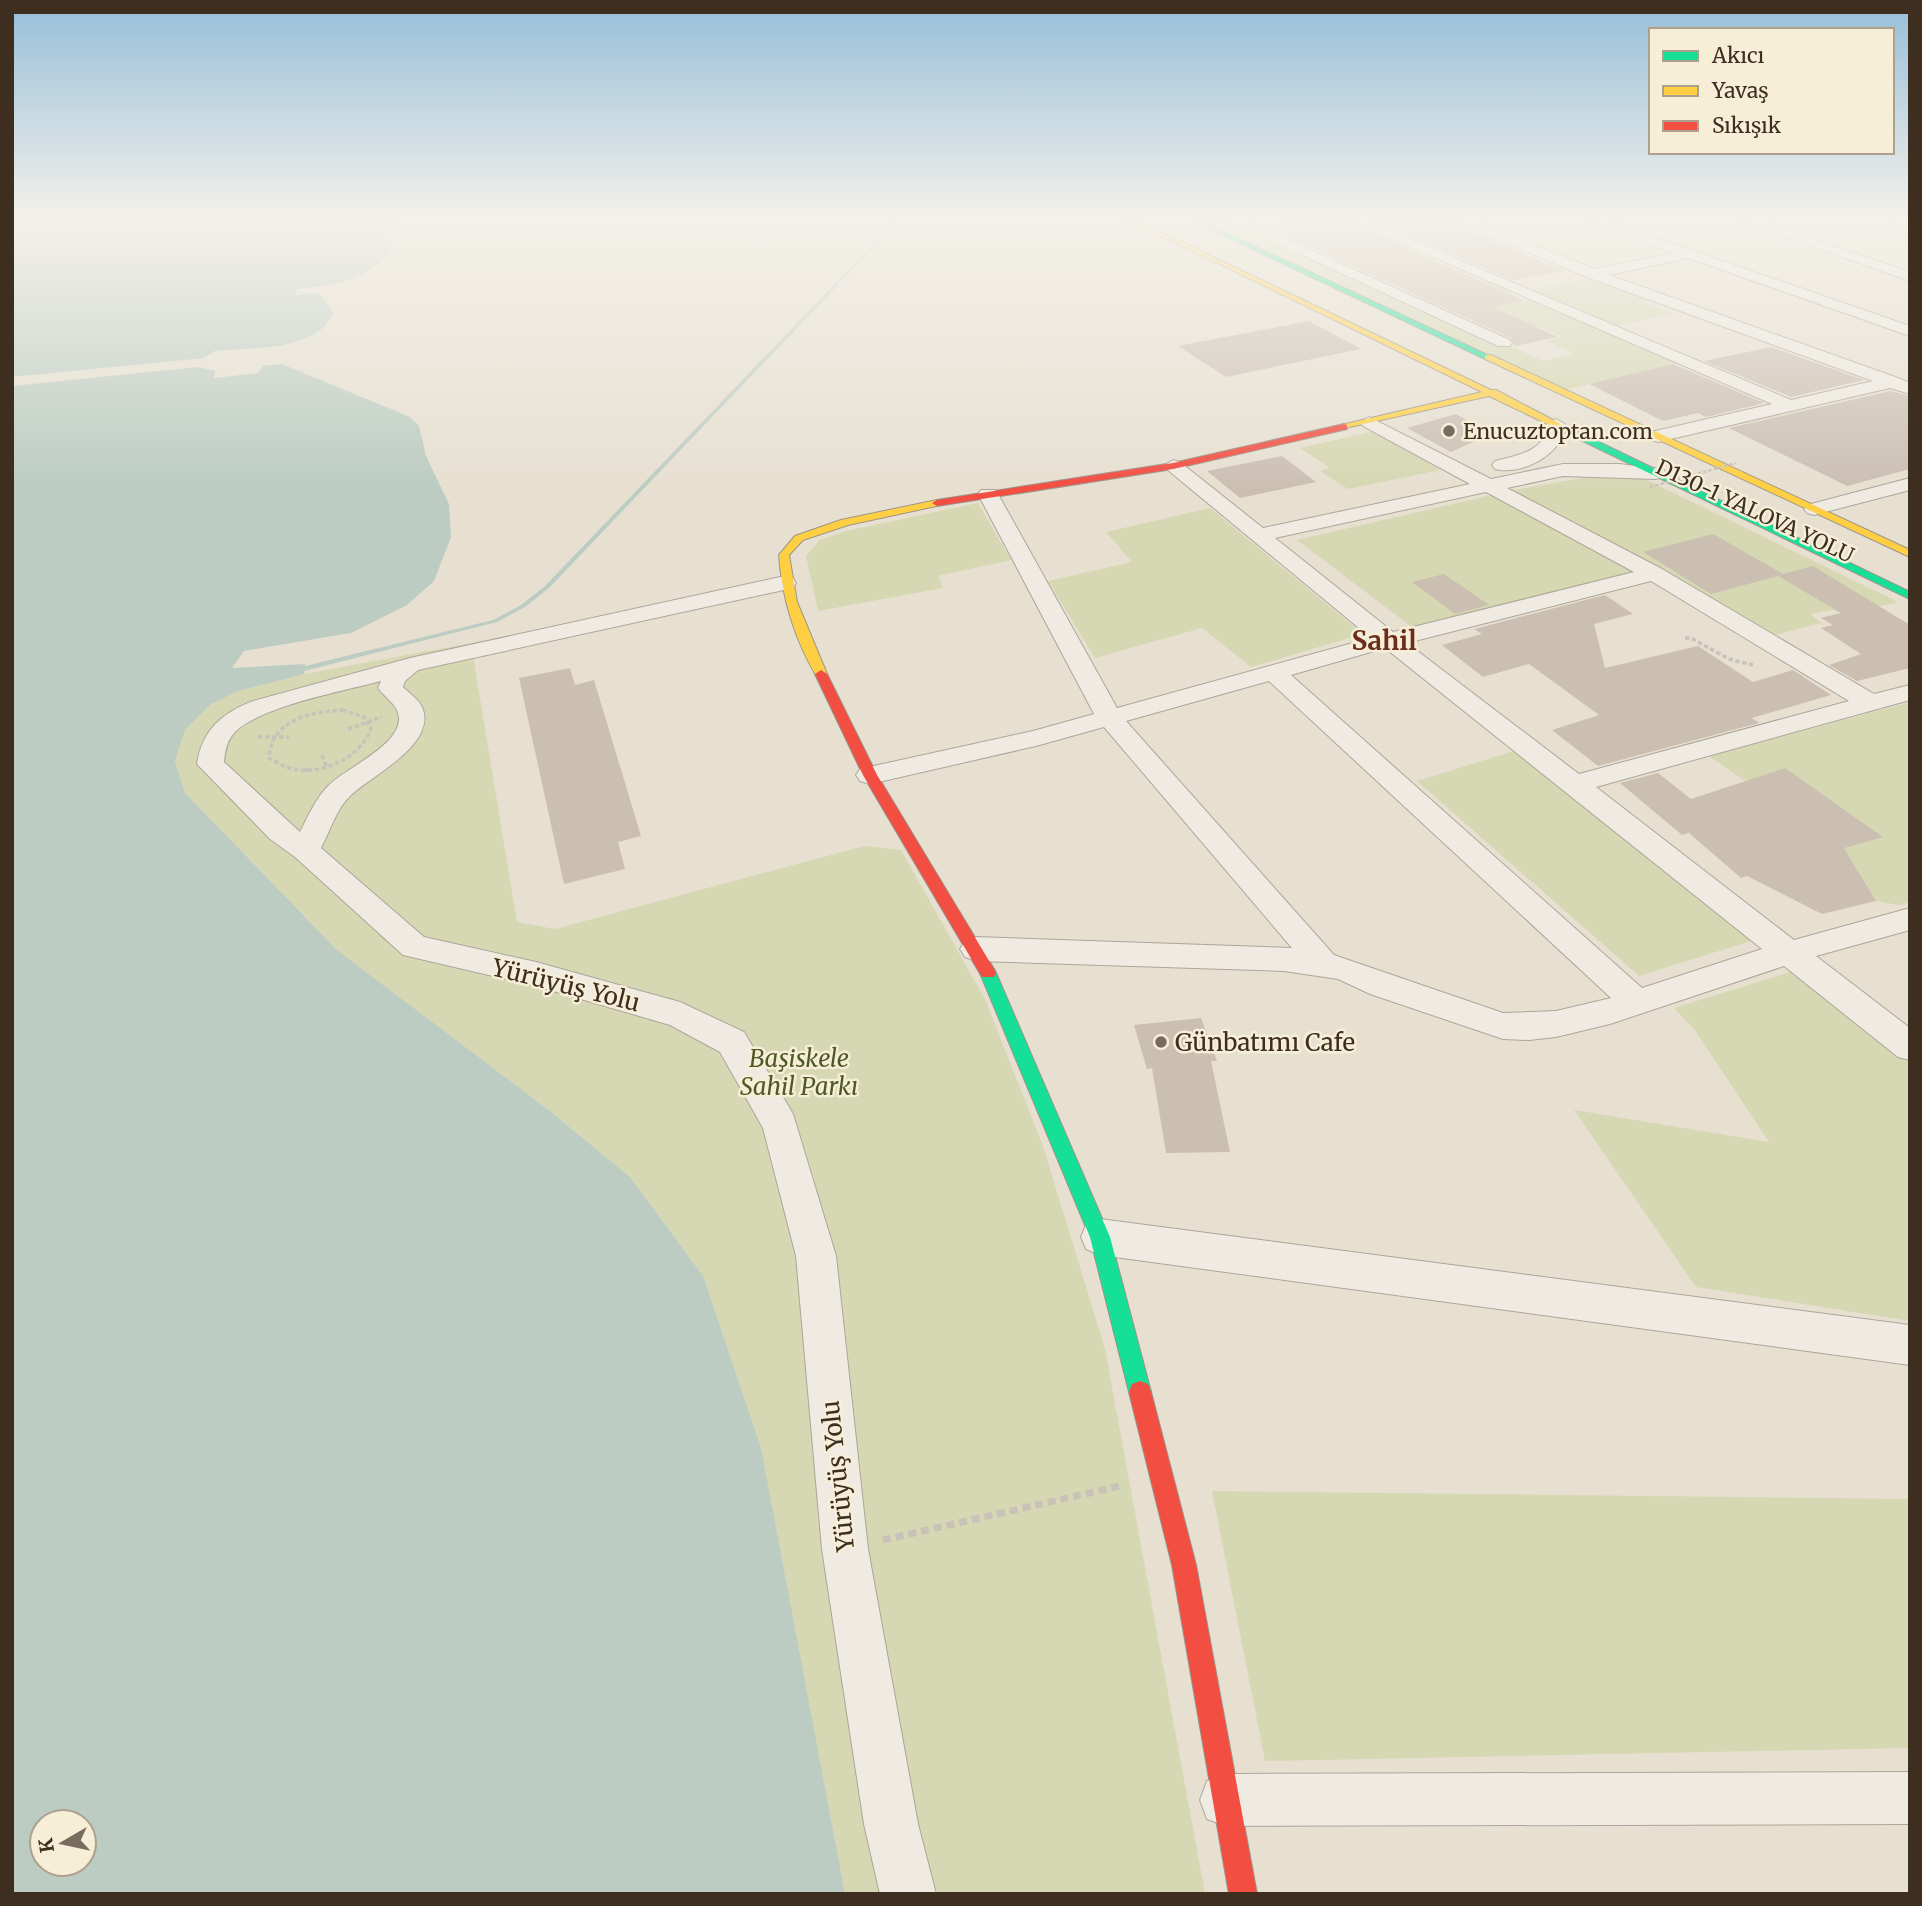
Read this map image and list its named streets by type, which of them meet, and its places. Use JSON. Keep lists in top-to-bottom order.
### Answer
{
  "streets": {
    "main road": ["D130-1 YALOVA YOLU"],
    "street": ["Yürüyüş Yolu"]
  },
  "districts": ["Sahil"],
  "parks": ["Başiskele Sahil Parkı"],
  "places": ["Enucuztoptan.com", "Günbatımı Cafe"],
  "legend": ["Akıcı", "Yavaş", "Sıkışık"],
  "north": "left"
}
